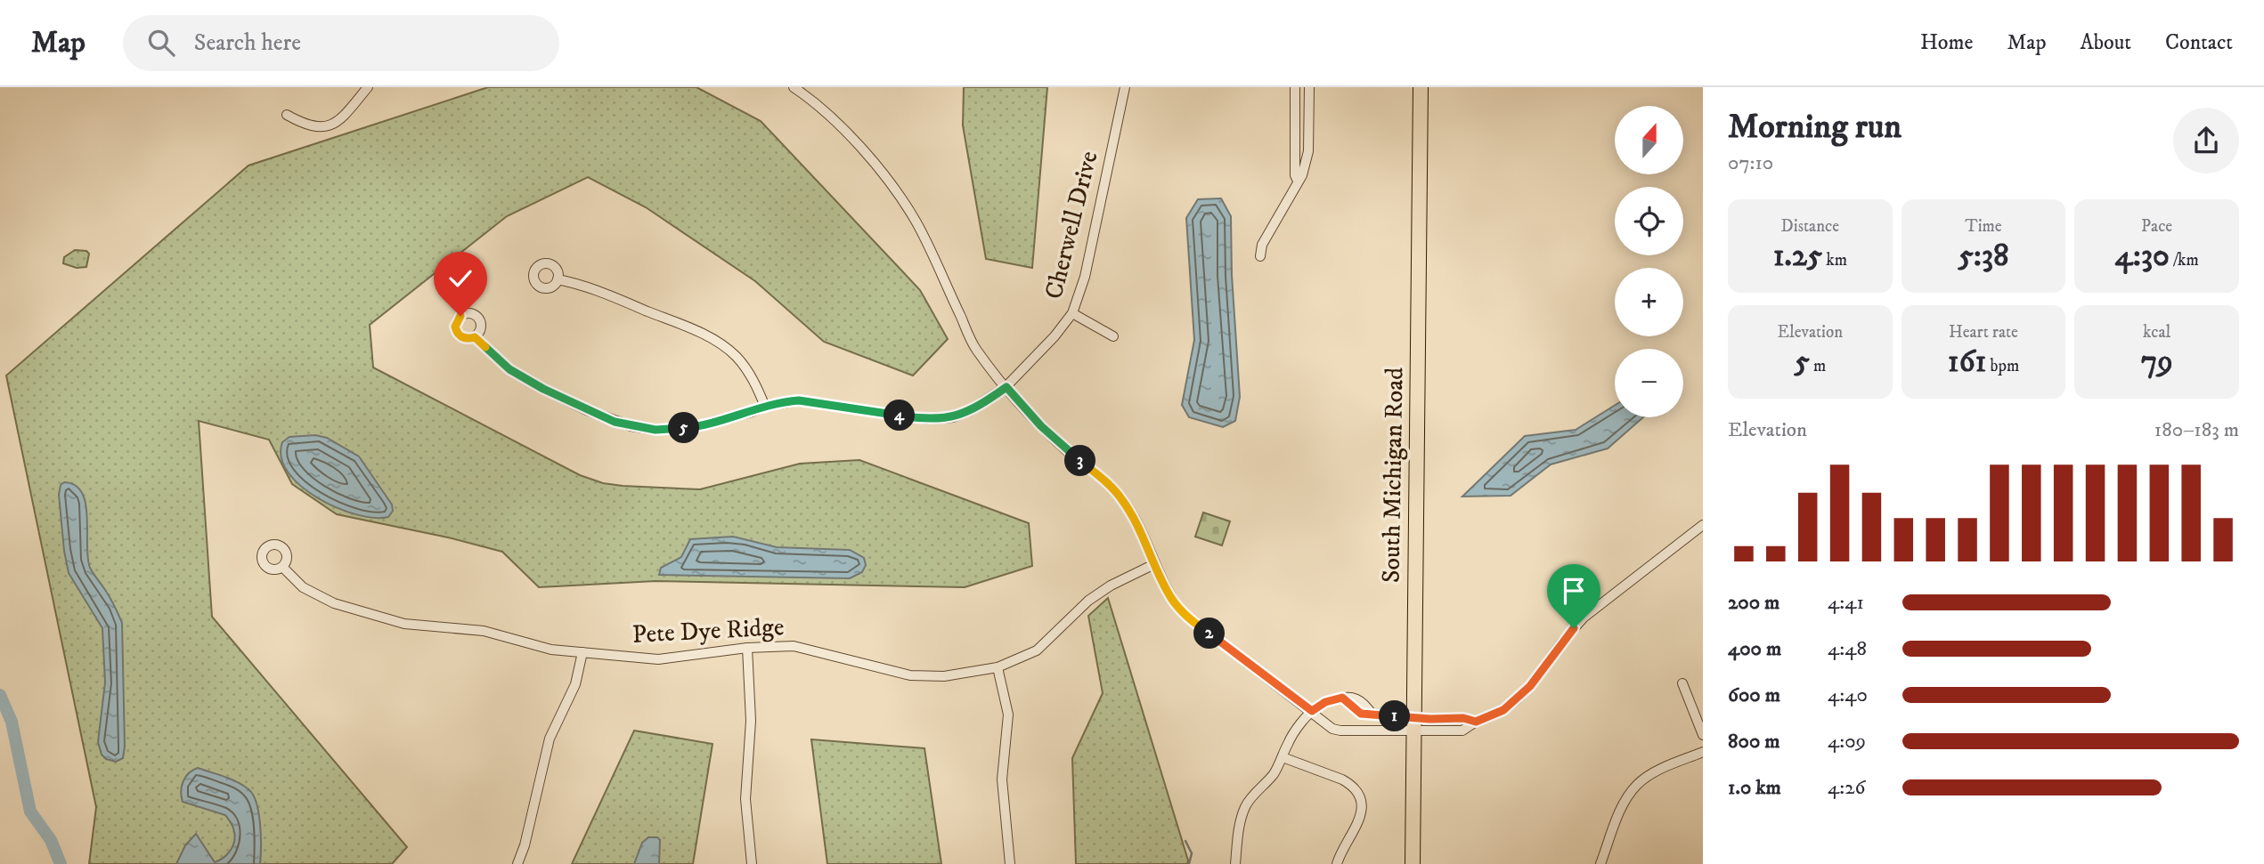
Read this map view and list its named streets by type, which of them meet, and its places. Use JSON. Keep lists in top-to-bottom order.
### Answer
{
  "streets": {
    "main road": ["South Michigan Road"],
    "street": ["Cherwell Drive", "Pete Dye Ridge"]
  },
  "north": "top",
  "page": {
    "header": "Map",
    "search": "Search here",
    "nav": [
      "Home",
      "Map",
      "About",
      "Contact"
    ],
    "heading": ["Morning run", "07:10"],
    "map_buttons": ["+", "−"],
    "stats": [
      ["Distance", "1.25 km"],
      ["Time", "5:38"],
      ["Pace", "4:30 /km"],
      ["Elevation", "5 m"],
      ["Heart rate", "161 bpm"],
      ["kcal", "79"]
    ],
    "pins": [
      "4",
      "5",
      "3",
      "2",
      "1"
    ],
    "chart": ["Elevation", "180–183 m"],
    "list": [
      {
        "name": "200 m",
        "note": "4:41"
      },
      {
        "name": "400 m",
        "note": "4:48"
      },
      {
        "name": "600 m",
        "note": "4:40"
      },
      {
        "name": "800 m",
        "note": "4:09"
      },
      {
        "name": "1.0 km",
        "note": "4:26"
      }
    ]
  }
}
